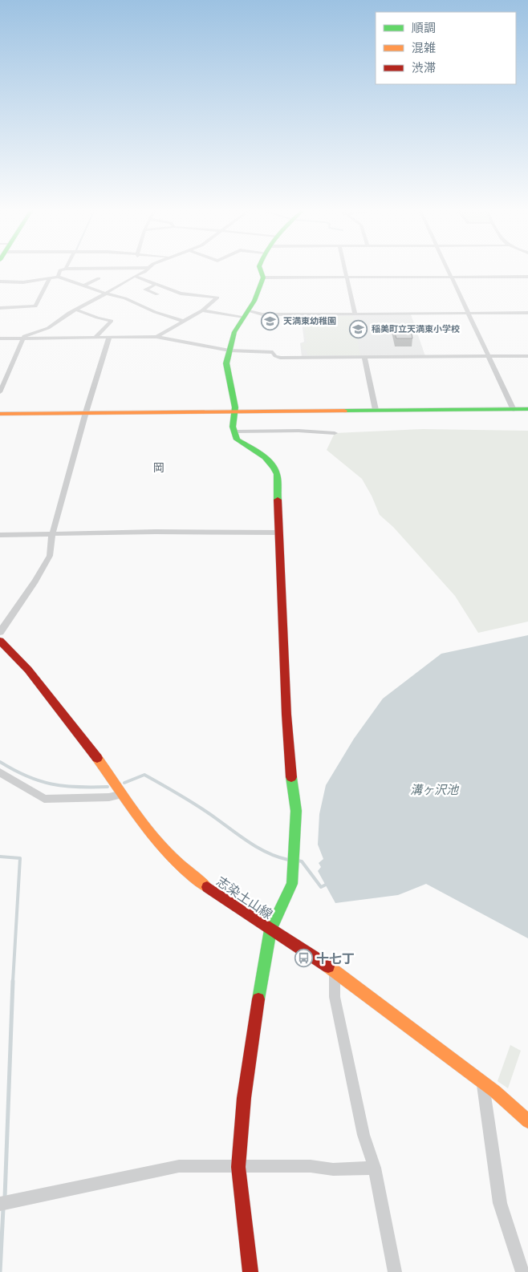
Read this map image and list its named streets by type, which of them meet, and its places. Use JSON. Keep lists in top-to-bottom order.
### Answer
{
  "streets": {
    "street": ["志染土山線"]
  },
  "districts": ["岡"],
  "water": ["溝ヶ沢池"],
  "places": {
    "school or university": ["天満東幼稚園", "稲美町立天満東小学校"],
    "bus stop": ["十七丁"]
  },
  "legend": ["順調", "混雑", "渋滞"]
}
